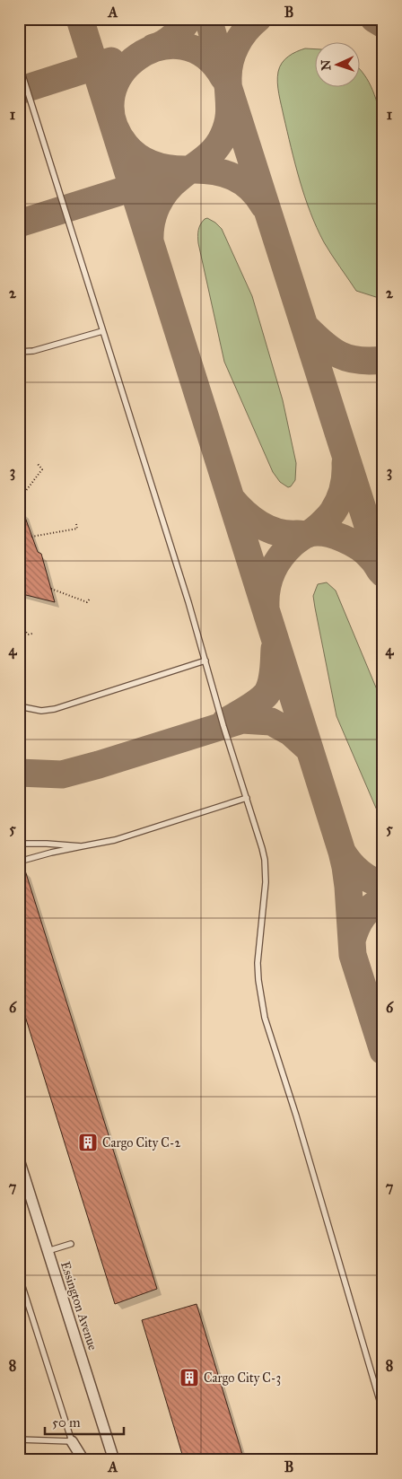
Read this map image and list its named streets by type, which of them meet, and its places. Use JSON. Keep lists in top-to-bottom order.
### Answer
{
  "streets": {
    "street": ["Essington Avenue"]
  },
  "places": {
    "building": ["Cargo City C-2", "Cargo City C-3"]
  },
  "scale_bar": "50 m",
  "north": "left",
  "grid": {
    "columns": ["A", "B"],
    "rows": [
      "1",
      "2",
      "3",
      "4",
      "5",
      "6",
      "7",
      "8"
    ]
  }
}
